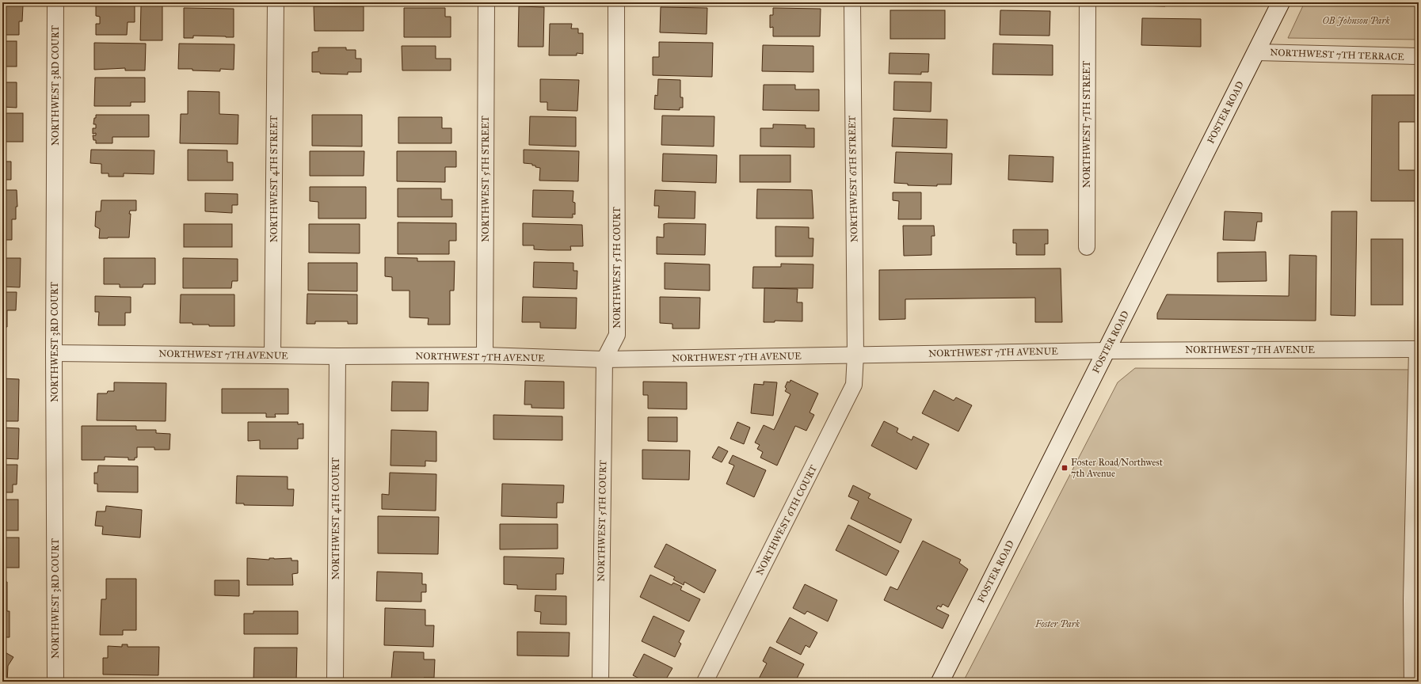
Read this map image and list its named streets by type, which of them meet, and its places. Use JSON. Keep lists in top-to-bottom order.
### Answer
{
  "streets": {
    "street": [
      "NORTHWEST 7TH TERRACE",
      "NORTHWEST 3RD COURT",
      "FOSTER ROAD",
      "NORTHWEST 7TH STREET",
      "NORTHWEST 4TH STREET",
      "NORTHWEST 5TH STREET",
      "NORTHWEST 6TH STREET",
      "NORTHWEST 5TH COURT",
      "NORTHWEST 7TH AVENUE",
      "NORTHWEST 4TH COURT",
      "NORTHWEST 6TH COURT"
    ]
  },
  "crossings": [
    ["NORTHWEST 7TH TERRACE", "FOSTER ROAD"],
    ["NORTHWEST 3RD COURT", "NORTHWEST 7TH AVENUE"],
    ["FOSTER ROAD", "NORTHWEST 7TH AVENUE"],
    ["NORTHWEST 4TH STREET", "NORTHWEST 7TH AVENUE"],
    ["NORTHWEST 5TH STREET", "NORTHWEST 7TH AVENUE"],
    ["NORTHWEST 6TH STREET", "NORTHWEST 7TH AVENUE"],
    ["NORTHWEST 6TH STREET", "NORTHWEST 6TH COURT"],
    ["NORTHWEST 5TH COURT", "NORTHWEST 7TH AVENUE"],
    ["NORTHWEST 7TH AVENUE", "NORTHWEST 4TH COURT"],
    ["NORTHWEST 7TH AVENUE", "NORTHWEST 6TH COURT"]
  ],
  "parks": ["OB Johnson Park", "Foster Park"],
  "places": {
    "transit": ["Foster Road/Northwest 7th Avenue"]
  }
}
